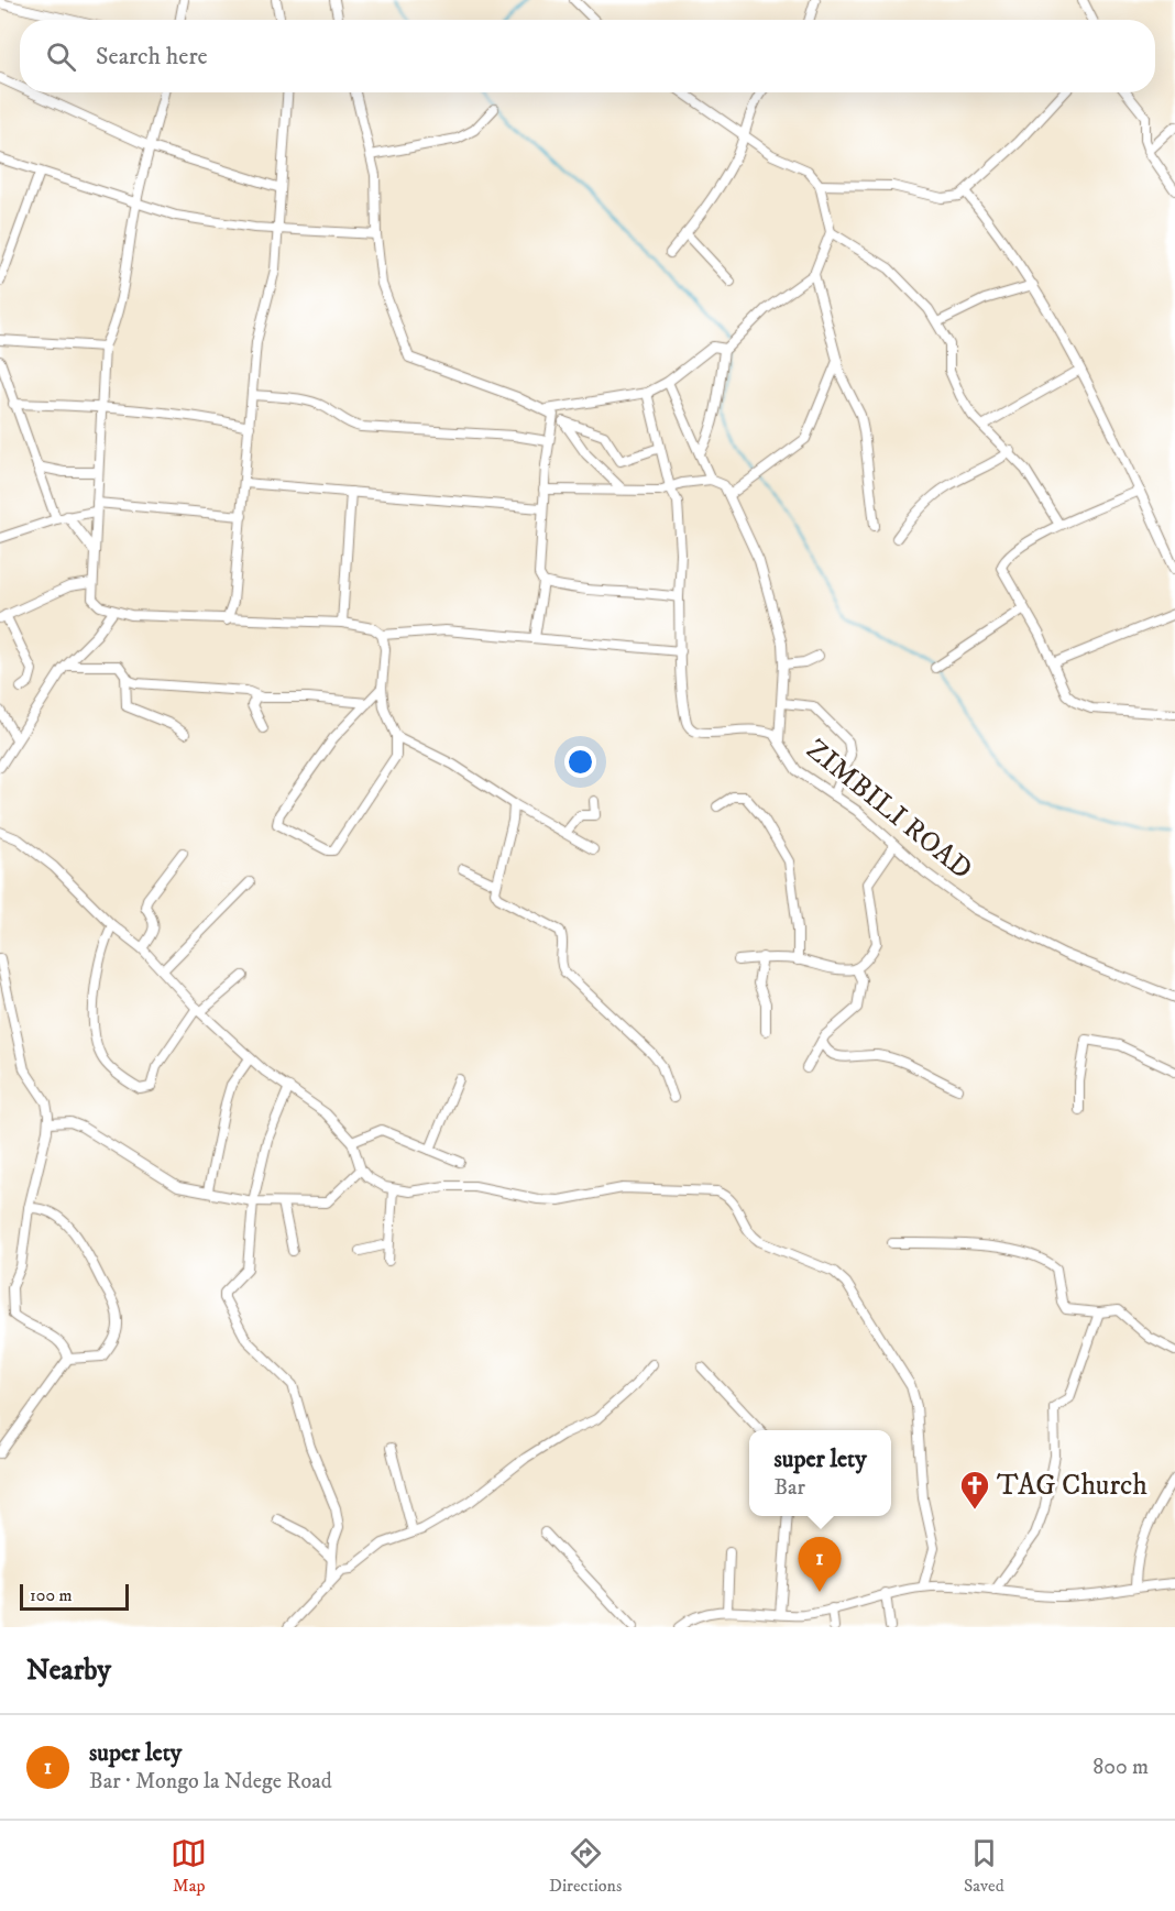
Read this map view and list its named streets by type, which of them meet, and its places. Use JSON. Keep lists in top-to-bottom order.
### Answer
{
  "streets": {
    "street": ["ZIMBILI ROAD"]
  },
  "places": {
    "church": ["TAG Church"]
  },
  "scale_bar": "100 m",
  "page": {
    "search": "Search here",
    "popup": ["super lety", "Bar"],
    "pins": "1",
    "scale": "100 m",
    "heading": "Nearby",
    "list": [
      {
        "mark": "1",
        "name": "super lety",
        "note": "Bar · Mongo la Ndege Road",
        "value": "800 m"
      }
    ],
    "nav": ["Map", "Directions", "Saved"]
  }
}
